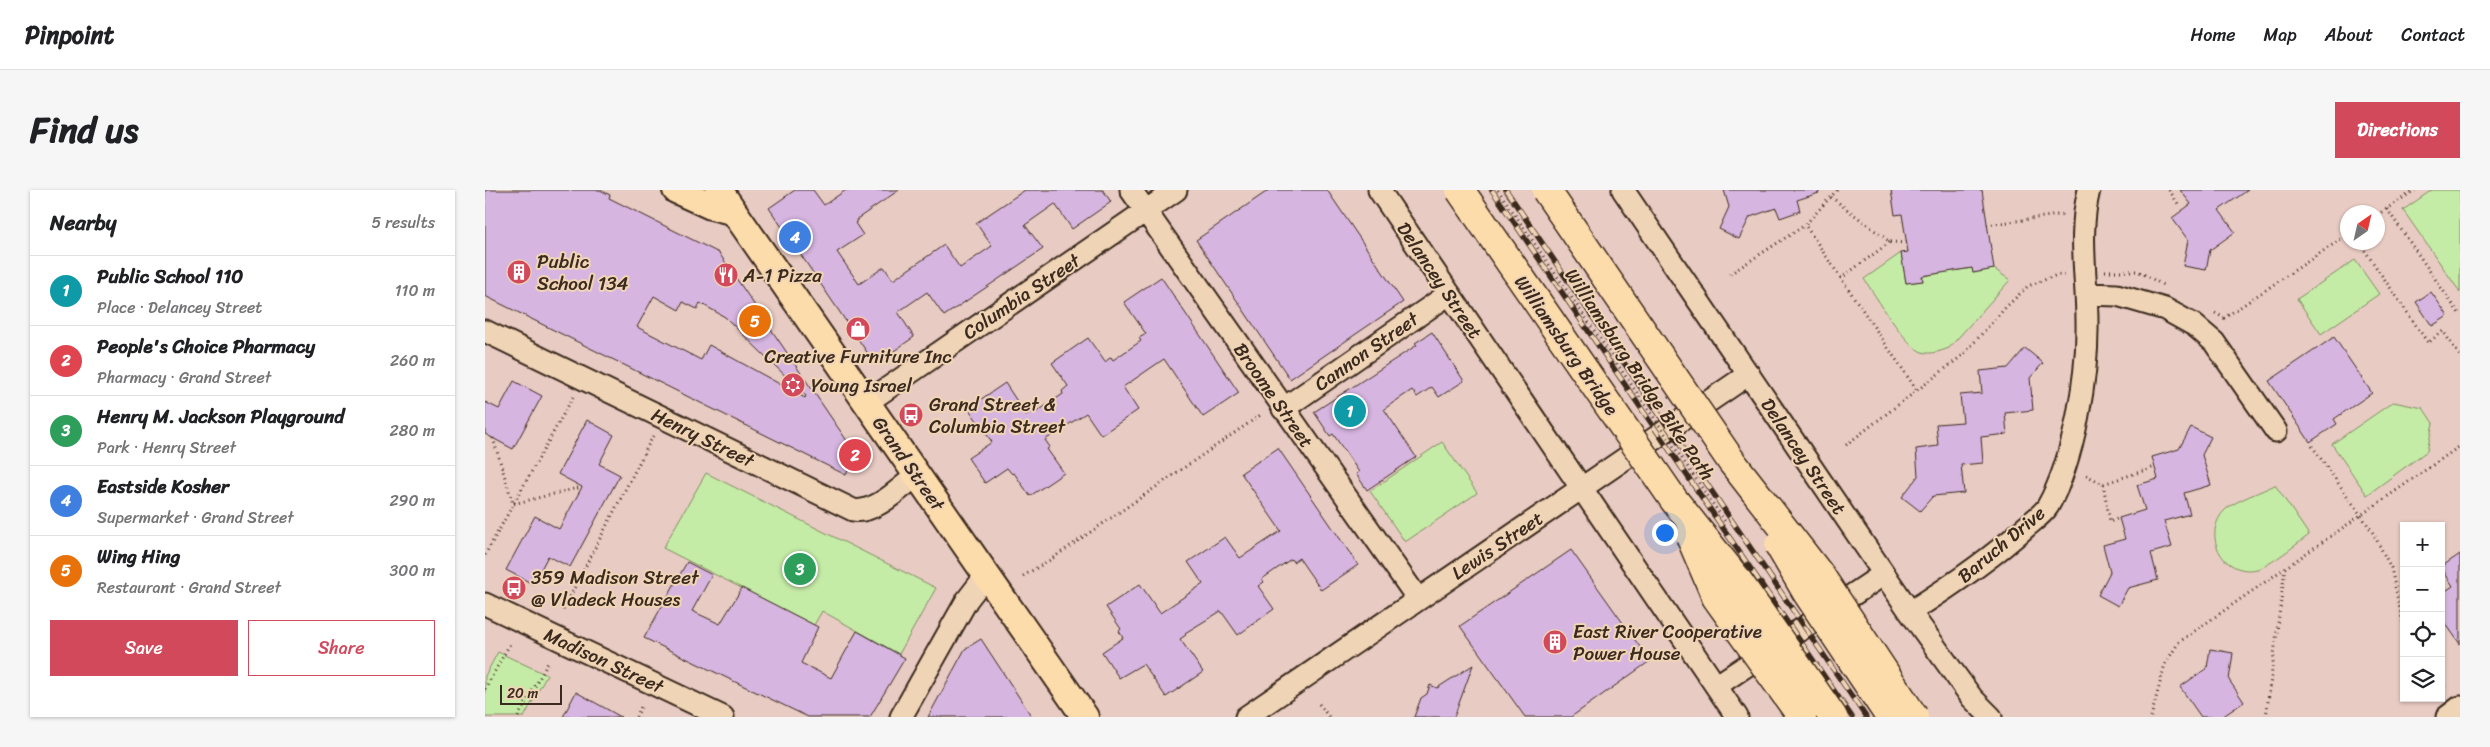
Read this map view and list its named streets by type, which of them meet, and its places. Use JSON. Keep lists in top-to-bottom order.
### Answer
{
  "streets": {
    "highway": ["Williamsburg Bridge"],
    "main road": ["Grand Street"],
    "street": [
      "Delancey Street",
      "Columbia Street",
      "Cannon Street",
      "Broome Street",
      "Henry Street",
      "Baruch Drive",
      "Lewis Street",
      "Madison Street"
    ],
    "path": ["Williamsburg Bridge Bike Path"]
  },
  "crossings": [
    ["Delancey Street", "Cannon Street"],
    ["Delancey Street", "Baruch Drive"],
    ["Delancey Street", "Lewis Street"],
    ["Columbia Street", "Broome Street"],
    ["Columbia Street", "Grand Street"],
    ["Cannon Street", "Broome Street"],
    ["Broome Street", "Lewis Street"],
    ["Henry Street", "Grand Street"]
  ],
  "places": {
    "building": ["Public School 134", "East River Cooperative Power House"],
    "restaurant": ["A-1 Pizza"],
    "shop": ["Creative Furniture Inc"],
    "synagogue": ["Young Israel"],
    "bus stop": ["Grand Street & Columbia Street", "359 Madison Street @ Vladeck Houses"]
  },
  "scale_bar": "20 m",
  "north": "top right",
  "page": {
    "header": "Pinpoint",
    "nav": [
      "Home",
      "Map",
      "About",
      "Contact"
    ],
    "title": "Find us",
    "buttons": [
      "Directions",
      ["Save", "Share"]
    ],
    "heading": ["Nearby", "5 results"],
    "pins": [
      "4",
      "5",
      "1",
      "2",
      "3"
    ],
    "list": [
      {
        "mark": "1",
        "name": "Public School 110",
        "note": "Place · Delancey Street",
        "value": "110 m"
      },
      {
        "mark": "2",
        "name": "People's Choice Pharmacy",
        "note": "Pharmacy · Grand Street",
        "value": "260 m"
      },
      {
        "mark": "3",
        "name": "Henry M. Jackson Playground",
        "note": "Park · Henry Street",
        "value": "280 m"
      },
      {
        "mark": "4",
        "name": "Eastside Kosher",
        "note": "Supermarket · Grand Street",
        "value": "290 m"
      },
      {
        "mark": "5",
        "name": "Wing Hing",
        "note": "Restaurant · Grand Street",
        "value": "300 m"
      }
    ],
    "map_buttons": ["+", "−"],
    "scale": "20 m"
  }
}
